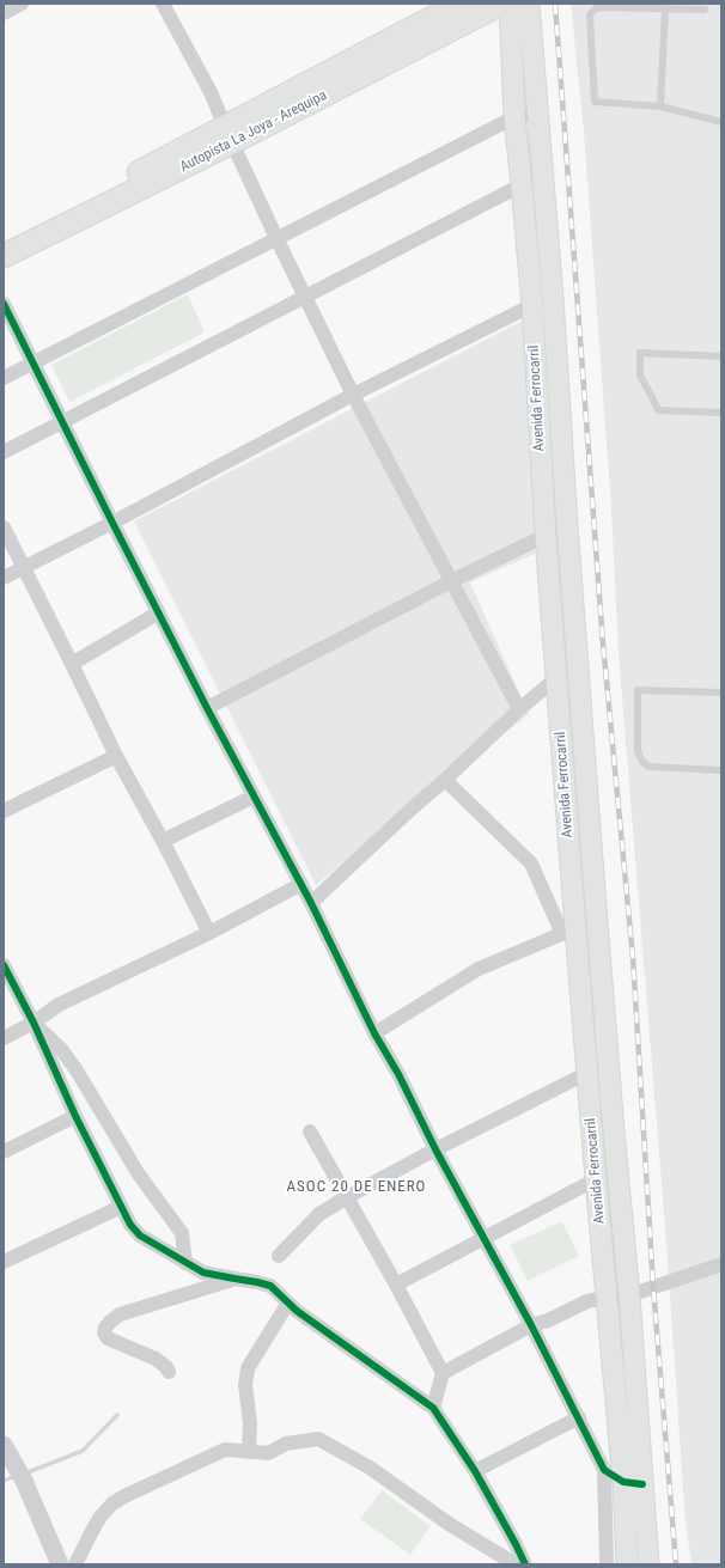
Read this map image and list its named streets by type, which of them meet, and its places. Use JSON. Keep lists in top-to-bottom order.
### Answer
{
  "streets": {
    "main road": ["Autopista La Joya - Arequipa", "Avenida Ferrocarril"]
  },
  "districts": ["ASOC 20 DE ENERO"]
}
